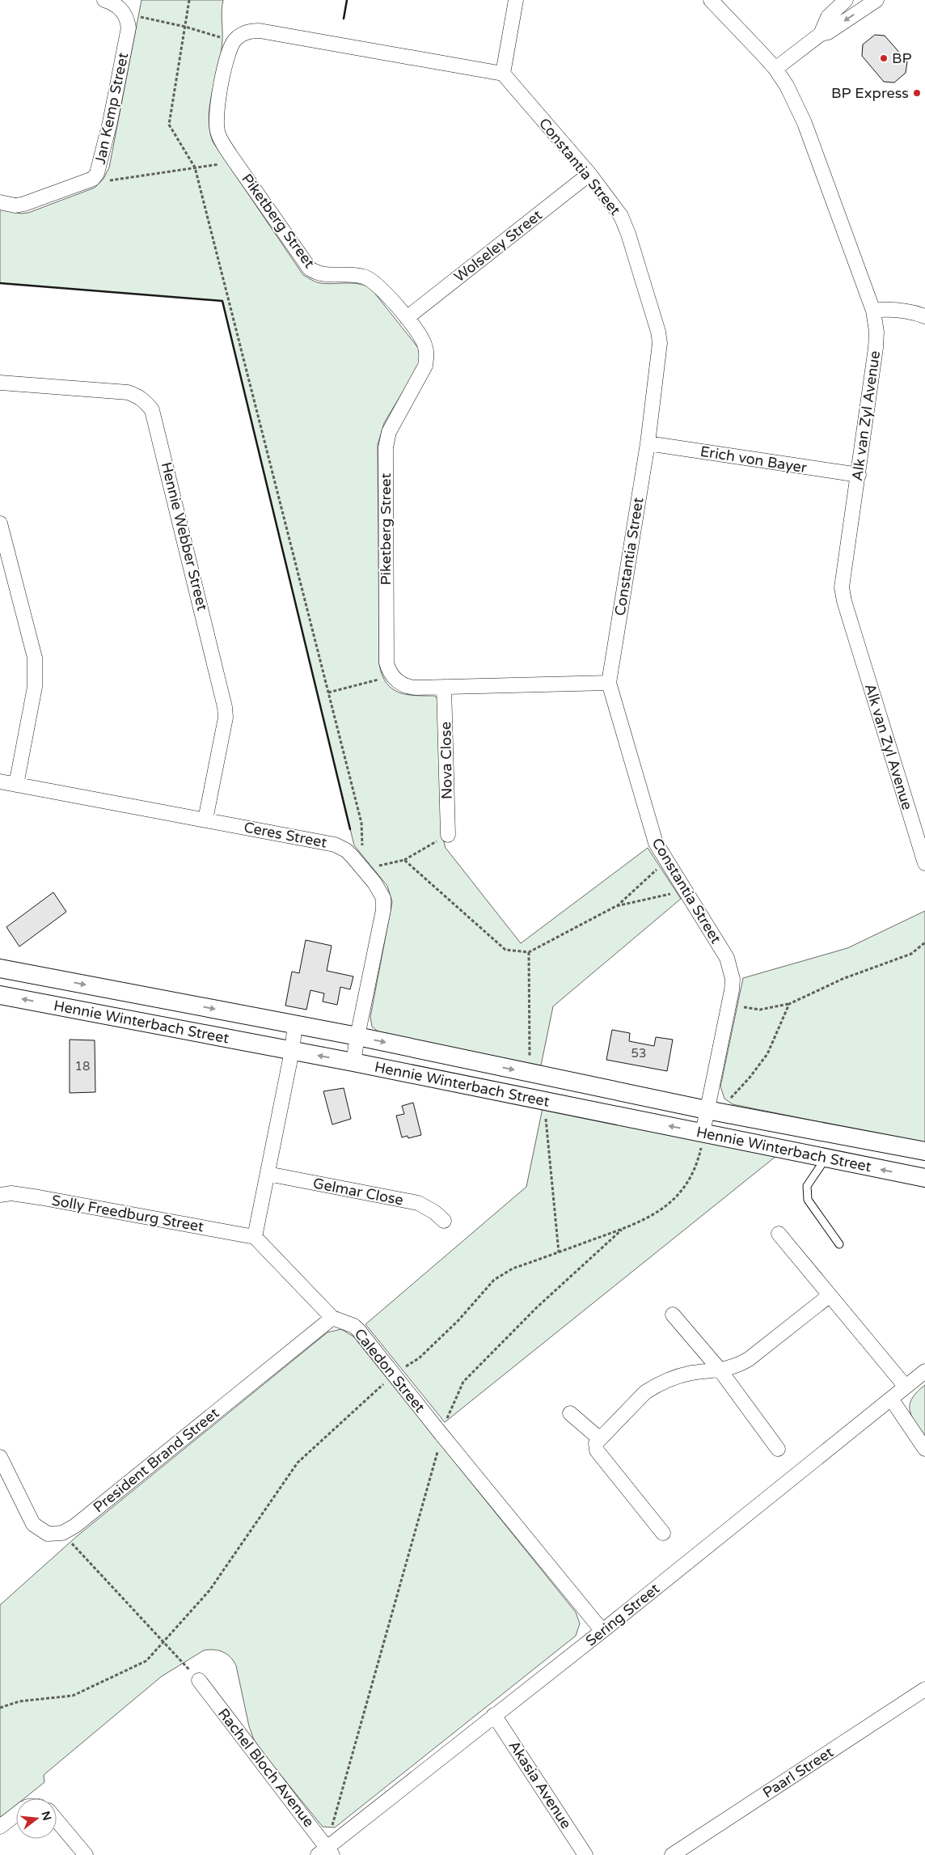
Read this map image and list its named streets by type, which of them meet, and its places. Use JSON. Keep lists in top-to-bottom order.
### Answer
{
  "streets": {
    "street": [
      "Jan Kemp Street",
      "Constantia Street",
      "Piketberg Street",
      "Wolseley Street",
      "Alk van Zyl Avenue",
      "Erich von Bayer",
      "Hennie Webber Street",
      "Nova Close",
      "Ceres Street",
      "Hennie Winterbach Street",
      "Gelmar Close",
      "Solly Freedburg Street",
      "Caledon Street",
      "President Brand Street",
      "Sering Street",
      "Rachel Bloch Avenue",
      "Paarl Street",
      "Akasia Avenue"
    ]
  },
  "crossings": [
    ["Constantia Street", "Wolseley Street"],
    ["Constantia Street", "Erich von Bayer"],
    ["Constantia Street", "Hennie Winterbach Street"],
    ["Piketberg Street", "Wolseley Street"],
    ["Alk van Zyl Avenue", "Erich von Bayer"],
    ["Hennie Webber Street", "Ceres Street"],
    ["Ceres Street", "Hennie Winterbach Street"],
    ["Solly Freedburg Street", "Caledon Street"],
    ["Caledon Street", "President Brand Street"],
    ["Caledon Street", "Sering Street"],
    ["Sering Street", "Rachel Bloch Avenue"],
    ["Sering Street", "Akasia Avenue"]
  ],
  "places": ["BP", "BP Express"],
  "house_numbers": ["53", "18"],
  "north": "right"
}
